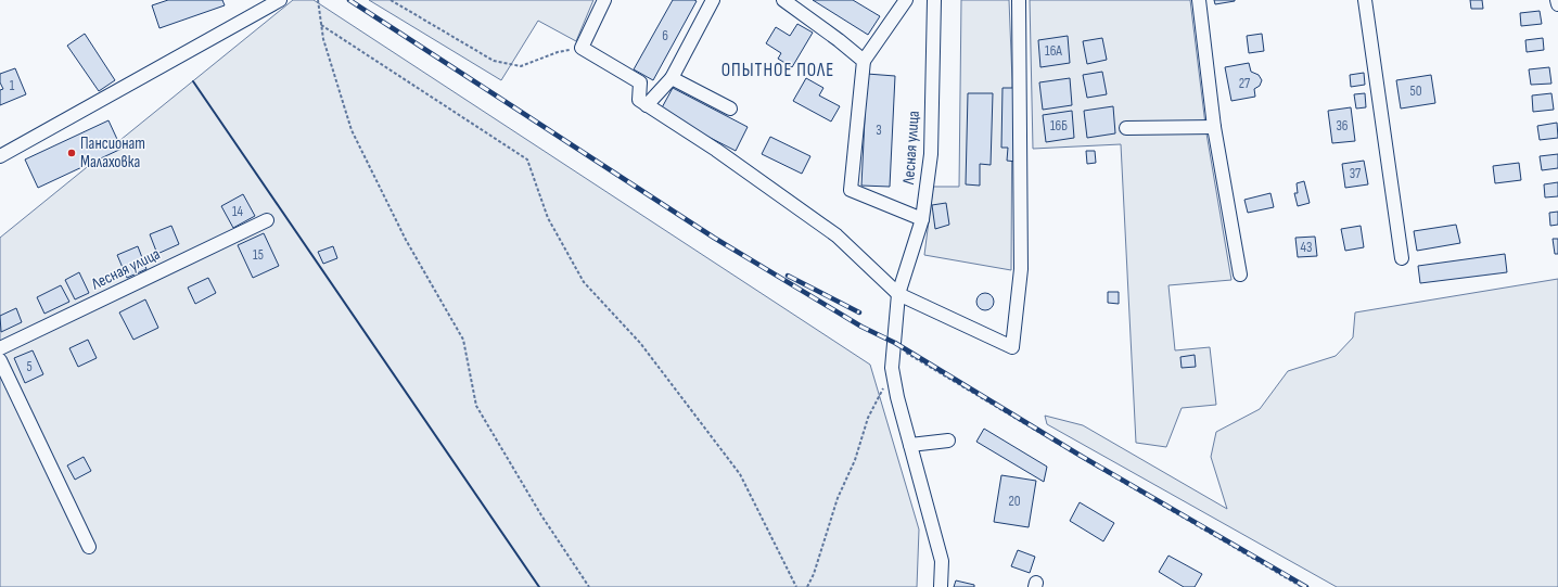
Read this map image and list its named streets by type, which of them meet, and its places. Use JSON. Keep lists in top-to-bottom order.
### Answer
{
  "streets": {
    "street": ["Лесная улица"]
  },
  "districts": ["ОПЫТНОЕ ПОЛЕ"],
  "places": ["Пансионат Малаховка"],
  "house_numbers": [
    "6",
    "16А",
    "27",
    "1",
    "50",
    "16Б",
    "36",
    "3",
    "37",
    "14",
    "43",
    "15",
    "5",
    "20"
  ]
}
